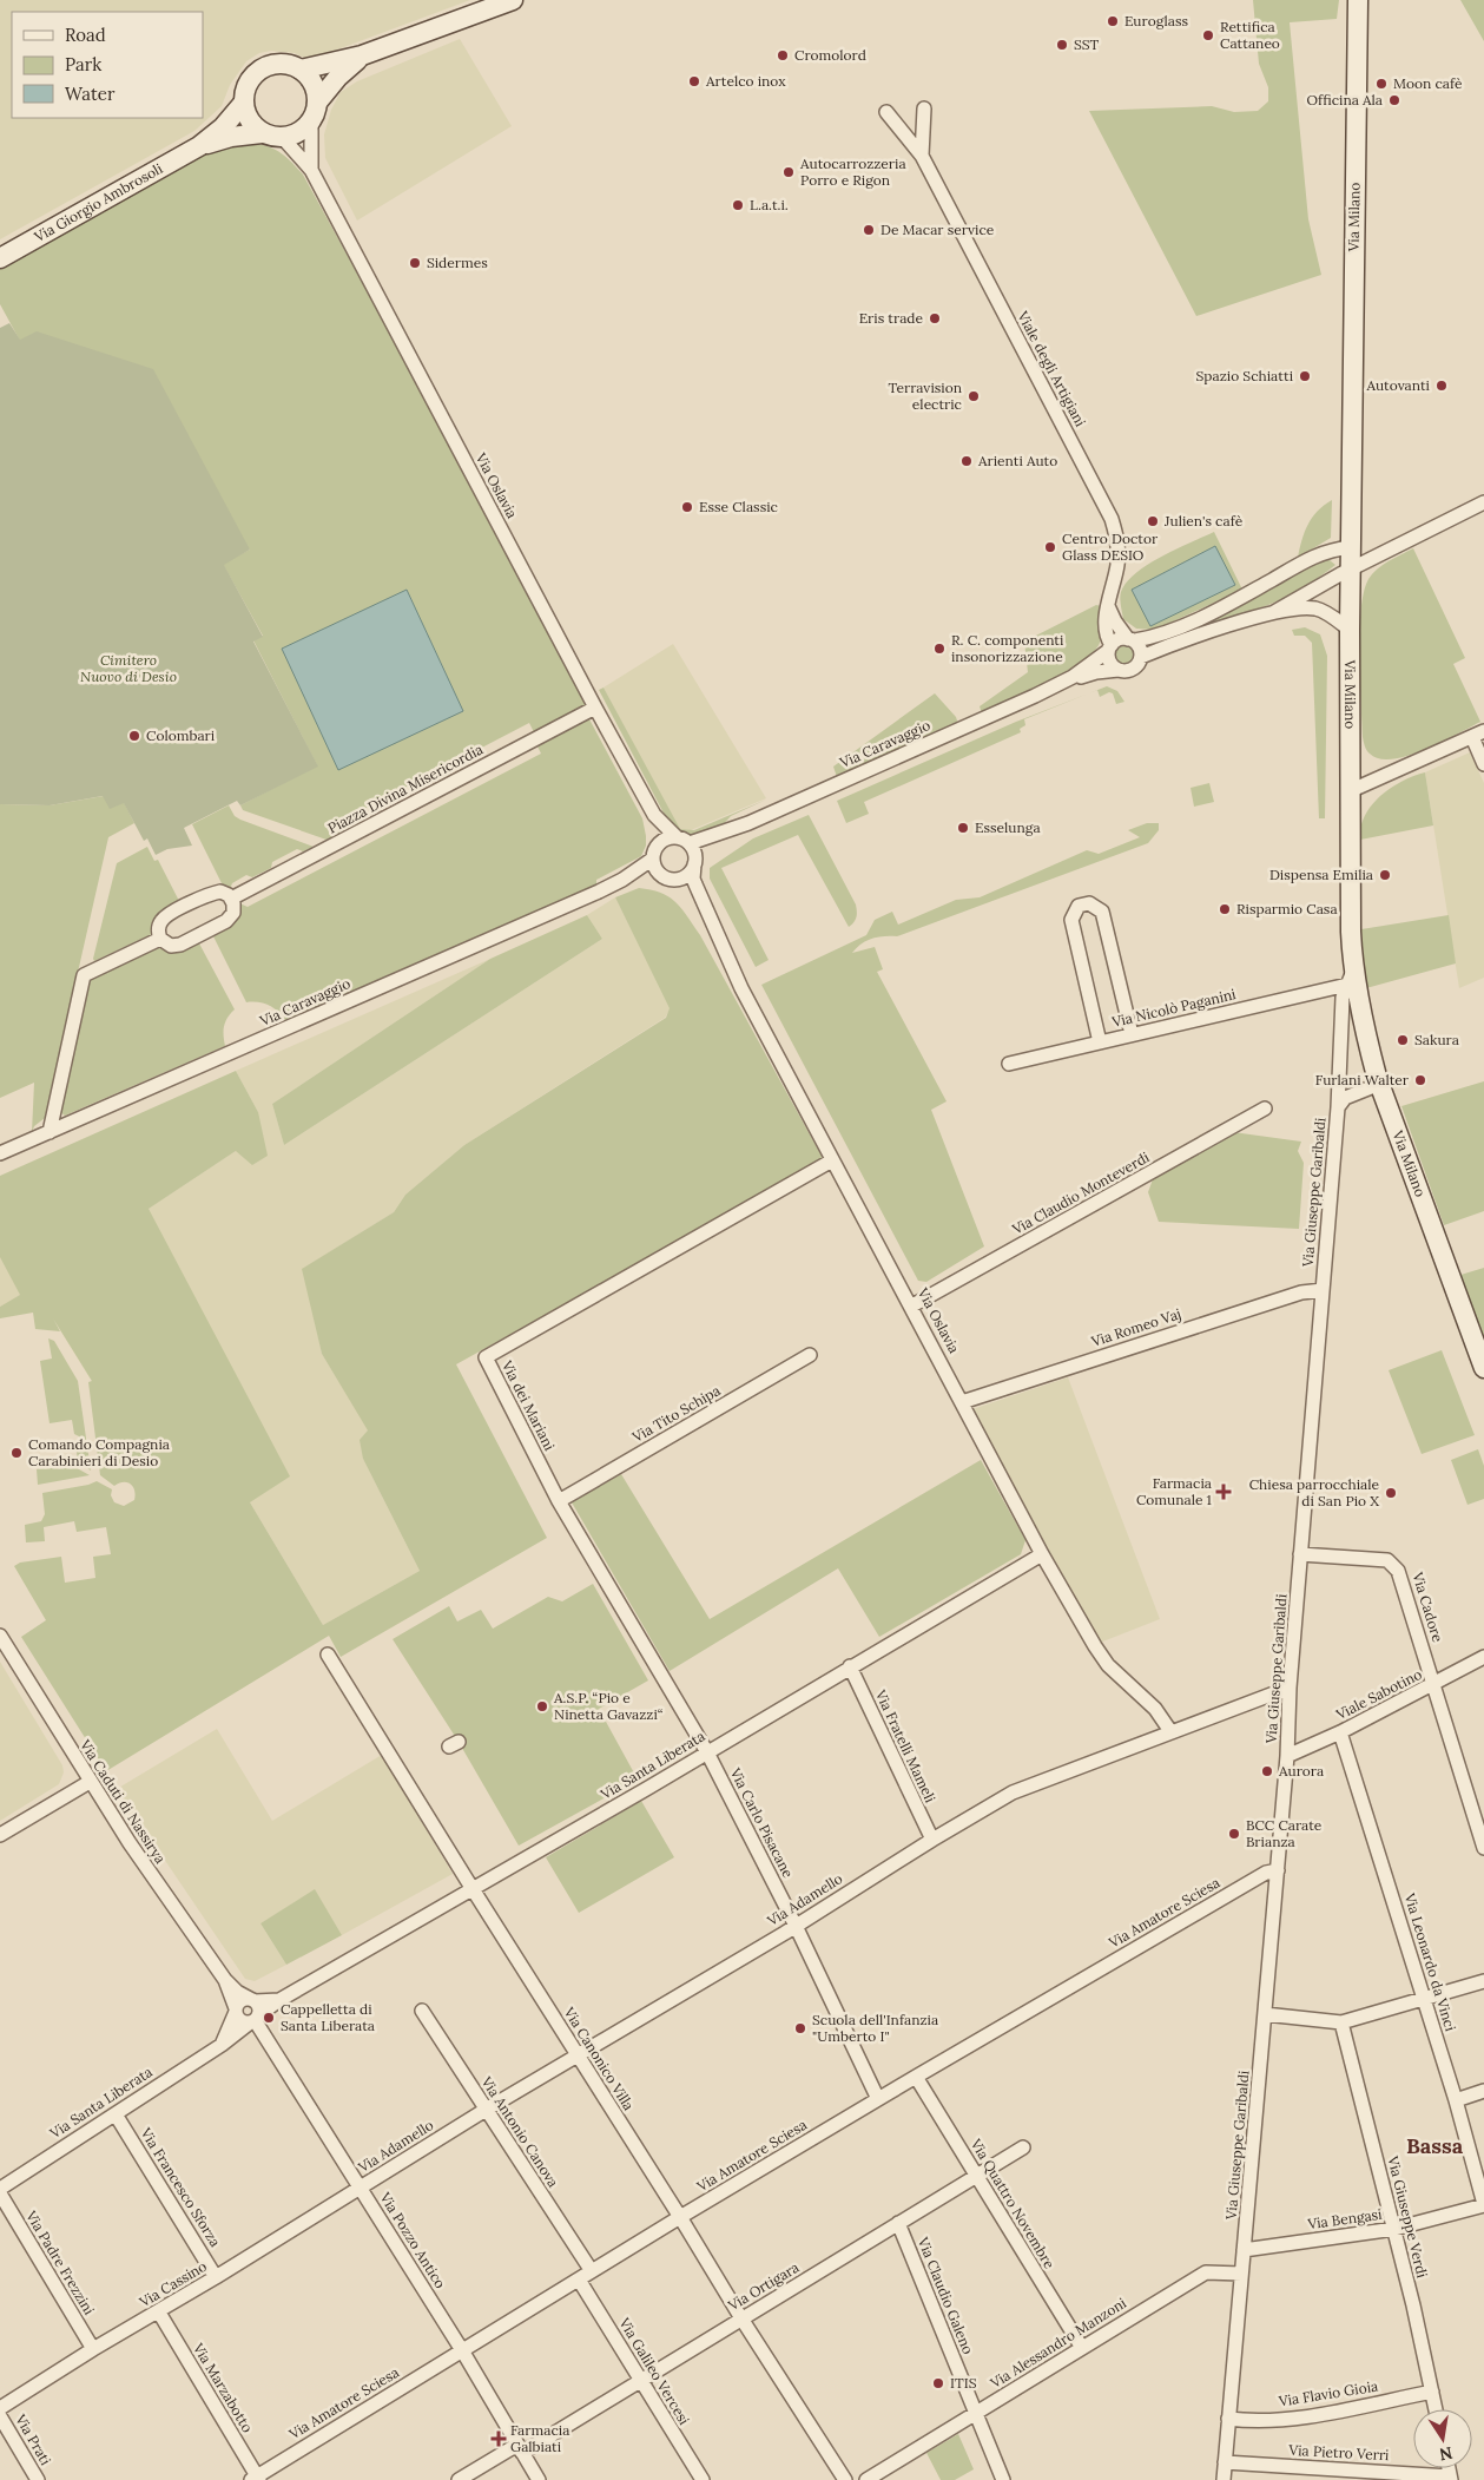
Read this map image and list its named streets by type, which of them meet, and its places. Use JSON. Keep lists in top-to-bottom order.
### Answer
{
  "streets": {
    "main road": ["Via Giorgio Ambrosoli", "Via Milano"],
    "street": [
      "Viale degli Artigiani",
      "Via Oslavia",
      "Via Caravaggio",
      "Piazza Divina Misericordia",
      "Via Nicolò Paganini",
      "Via Giuseppe Garibaldi",
      "Via Claudio Monteverdi",
      "Via Romeo Vaj",
      "Via dei Mariani",
      "Via Tito Schipa",
      "Via Cadore",
      "Viale Sabotino",
      "Via Fratelli Mameli",
      "Via Santa Liberata",
      "Via Caduti di Nassirya",
      "Via Carlo Pisacane",
      "Via Adamello",
      "Via Amatore Sciesa",
      "Via Leonardo da Vinci",
      "Via Canonico Villa",
      "Via Antonio Canova",
      "Via Francesco Sforza",
      "Via Quattro Novembre",
      "Via Giuseppe Verdi",
      "Via Bengasi",
      "Via Pozzo Antico",
      "Via Padre Frezzini",
      "Via Cassino",
      "Via Ortigara",
      "Via Claudio Galeno",
      "Via Alessandro Manzoni",
      "Via Galileo Vercesi",
      "Via Marzabotto",
      "Via Flavio Gioia",
      "Via Prati",
      "Via Pietro Verri"
    ]
  },
  "crossings": [
    ["Via Giorgio Ambrosoli", "Via Oslavia"],
    ["Via Milano", "Via Nicolò Paganini"],
    ["Via Milano", "Via Giuseppe Garibaldi"],
    ["Viale degli Artigiani", "Via Caravaggio"],
    ["Via Oslavia", "Via Caravaggio"],
    ["Via Oslavia", "Piazza Divina Misericordia"],
    ["Via Oslavia", "Via Claudio Monteverdi"],
    ["Via Oslavia", "Via Romeo Vaj"],
    ["Via Oslavia", "Via dei Mariani"],
    ["Via Oslavia", "Via Santa Liberata"],
    ["Via Oslavia", "Via Adamello"],
    ["Via Nicolò Paganini", "Via Giuseppe Garibaldi"],
    ["Via Giuseppe Garibaldi", "Via Romeo Vaj"],
    ["Via Giuseppe Garibaldi", "Via Cadore"],
    ["Via Giuseppe Garibaldi", "Viale Sabotino"],
    ["Via Giuseppe Garibaldi", "Via Adamello"],
    ["Via Giuseppe Garibaldi", "Via Amatore Sciesa"],
    ["Via Giuseppe Garibaldi", "Via Bengasi"],
    ["Via Giuseppe Garibaldi", "Via Alessandro Manzoni"],
    ["Via Giuseppe Garibaldi", "Via Flavio Gioia"],
    ["Via Giuseppe Garibaldi", "Via Pietro Verri"],
    ["Via dei Mariani", "Via Tito Schipa"],
    ["Via dei Mariani", "Via Santa Liberata"],
    ["Via dei Mariani", "Via Carlo Pisacane"],
    ["Via Cadore", "Viale Sabotino"],
    ["Viale Sabotino", "Via Leonardo da Vinci"],
    ["Via Fratelli Mameli", "Via Santa Liberata"],
    ["Via Fratelli Mameli", "Via Adamello"],
    ["Via Santa Liberata", "Via Carlo Pisacane"],
    ["Via Santa Liberata", "Via Canonico Villa"],
    ["Via Santa Liberata", "Via Francesco Sforza"],
    ["Via Santa Liberata", "Via Pozzo Antico"],
    ["Via Carlo Pisacane", "Via Adamello"],
    ["Via Carlo Pisacane", "Via Amatore Sciesa"],
    ["Via Adamello", "Via Canonico Villa"],
    ["Via Adamello", "Via Antonio Canova"],
    ["Via Adamello", "Via Pozzo Antico"],
    ["Via Adamello", "Via Cassino"],
    ["Via Amatore Sciesa", "Via Canonico Villa"],
    ["Via Amatore Sciesa", "Via Antonio Canova"],
    ["Via Amatore Sciesa", "Via Quattro Novembre"],
    ["Via Amatore Sciesa", "Via Pozzo Antico"],
    ["Via Amatore Sciesa", "Via Galileo Vercesi"],
    ["Via Amatore Sciesa", "Via Marzabotto"],
    ["Via Leonardo da Vinci", "Via Bengasi"],
    ["Via Canonico Villa", "Via Ortigara"],
    ["Via Francesco Sforza", "Via Cassino"],
    ["Via Quattro Novembre", "Via Ortigara"],
    ["Via Quattro Novembre", "Via Alessandro Manzoni"],
    ["Via Giuseppe Verdi", "Via Bengasi"],
    ["Via Giuseppe Verdi", "Via Flavio Gioia"],
    ["Via Pozzo Antico", "Via Cassino"],
    ["Via Pozzo Antico", "Via Ortigara"],
    ["Via Padre Frezzini", "Via Cassino"],
    ["Via Cassino", "Via Marzabotto"],
    ["Via Ortigara", "Via Claudio Galeno"],
    ["Via Ortigara", "Via Galileo Vercesi"],
    ["Via Claudio Galeno", "Via Alessandro Manzoni"]
  ],
  "districts": ["Bassa"],
  "parks": ["Cimitero Nuovo di Desio"],
  "places": {
    "other": [
      "Euroglass",
      "Rettifica Cattaneo",
      "SST",
      "Cromolord",
      "Artelco inox",
      "Moon cafè",
      "Officina Ala",
      "Autocarrozzeria Porro e Rigon",
      "L.a.t.i.",
      "De Macar service",
      "Sidermes",
      "Eris trade",
      "Spazio Schiatti",
      "Autovanti",
      "Terravision electric",
      "Arienti Auto",
      "Esse Classic",
      "Julien's cafè",
      "Centro Doctor Glass DESIO",
      "R. C. componenti insonorizzazione",
      "Colombari",
      "Esselunga",
      "Dispensa Emilia",
      "Risparmio Casa",
      "Sakura",
      "Furlani Walter",
      "Comando Compagnia Carabinieri di Desio",
      "Chiesa parrocchiale di San Pio X",
      "A.S.P. “Pio e Ninetta Gavazzi“",
      "Aurora",
      "BCC Carate Brianza",
      "Cappelletta di Santa Liberata",
      "Scuola dell'Infanzia \"Umberto I\"",
      "ITIS"
    ],
    "health": ["Farmacia Comunale 1", "Farmacia Galbiati"]
  },
  "legend": ["Road", "Park", "Water"],
  "north": "bottom"
}
